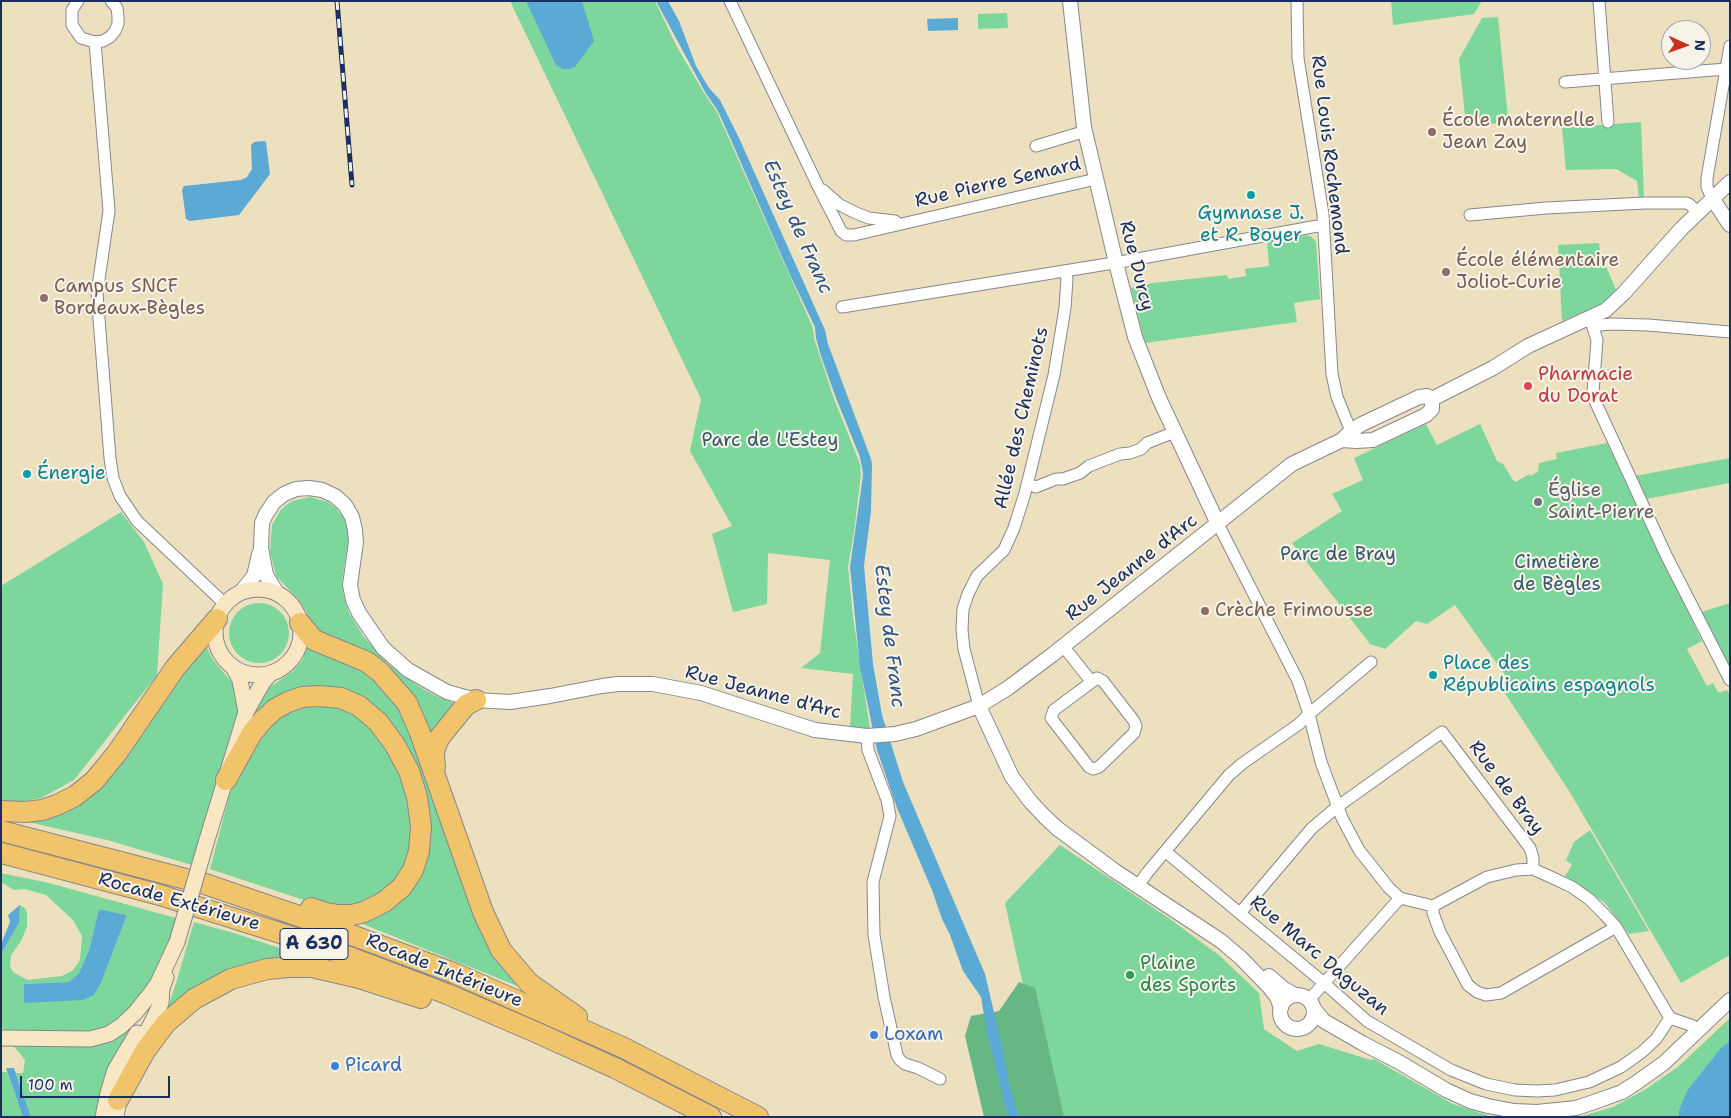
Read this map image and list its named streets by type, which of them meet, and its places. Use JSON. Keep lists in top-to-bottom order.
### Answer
{
  "streets": {
    "highway": ["Rocade Extérieure", "A 630", "Rocade Intérieure"],
    "street": [
      "Rue Louis Rochemond",
      "Rue Pierre Semard",
      "Rue Durcy",
      "Allée des Cheminots",
      "Rue Jeanne d'Arc",
      "Rue de Bray",
      "Rue Marc Daguzan"
    ]
  },
  "crossings": [
    ["Rue Louis Rochemond", "Rue Jeanne d'Arc"],
    ["Rue Pierre Semard", "Rue Durcy"],
    ["Rue Durcy", "Rue Jeanne d'Arc"],
    ["Allée des Cheminots", "Rue Jeanne d'Arc"]
  ],
  "water": ["Estey de Franc"],
  "parks": ["Parc de L'Estey", "Parc de Bray", "Cimetière de Bègles"],
  "places": [
    "École maternelle Jean Zay",
    "Gymnase J. et R. Boyer",
    "École élémentaire Joliot-Curie",
    "Campus SNCF Bordeaux-Bègles",
    "Pharmacie du Dorat",
    "Énergie",
    "Église Saint-Pierre",
    "Crèche Frimousse",
    "Place des Républicains espagnols",
    "Plaine des Sports",
    "Loxam",
    "Picard"
  ],
  "scale_bar": "100 m",
  "north": "right"
}
